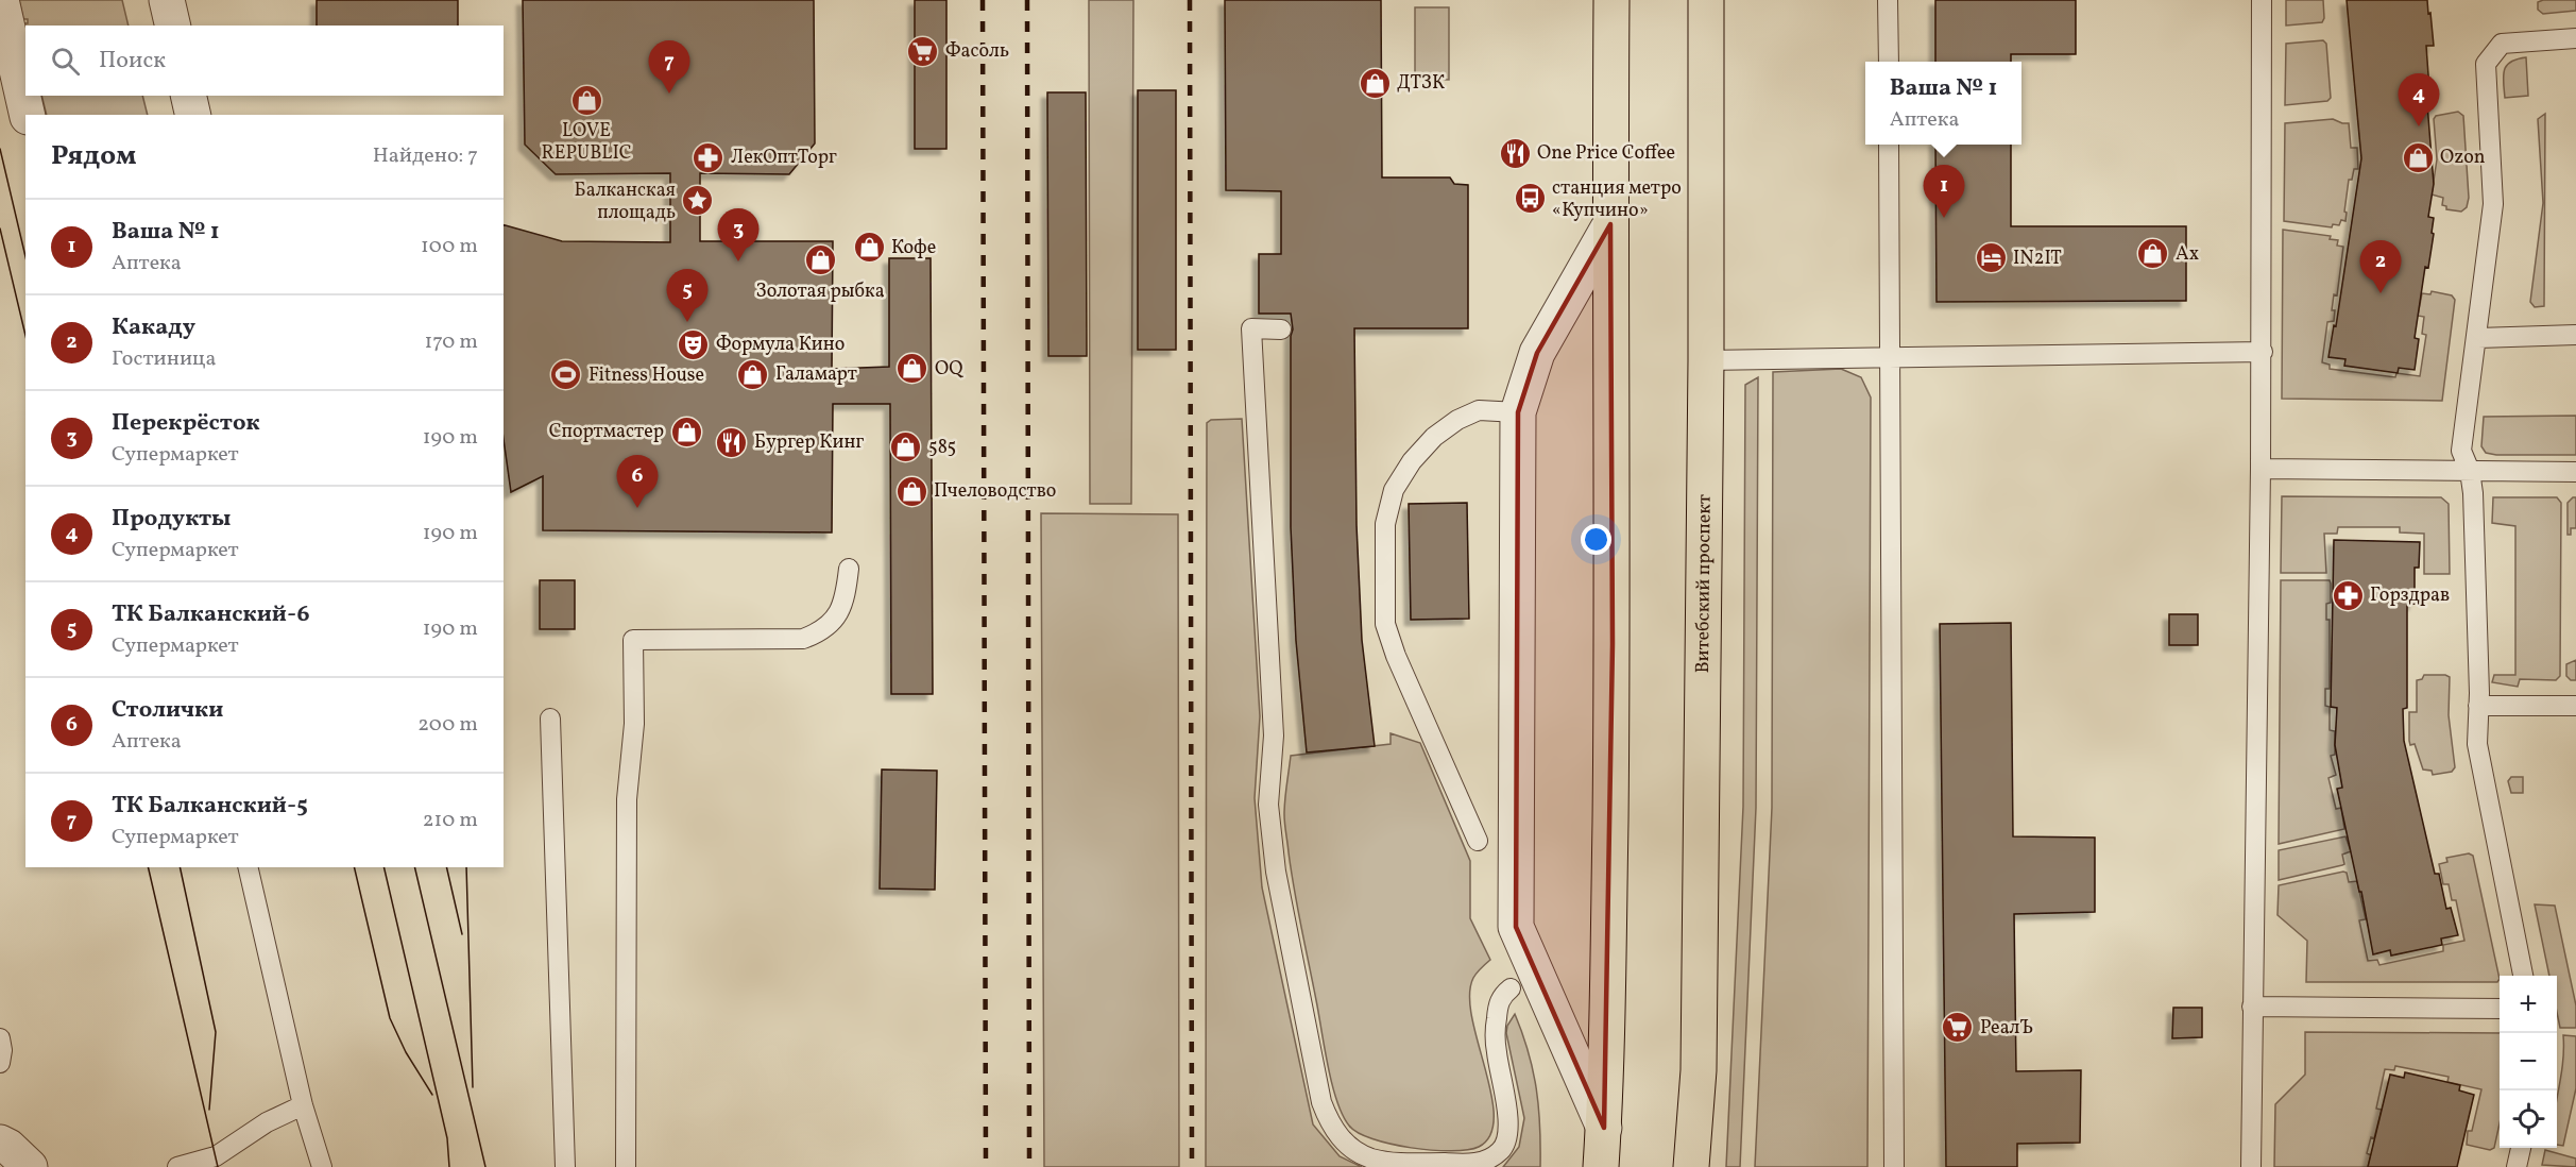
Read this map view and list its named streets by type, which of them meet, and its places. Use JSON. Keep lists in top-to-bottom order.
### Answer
{
  "streets": {
    "main road": ["Витебский проспект"]
  },
  "places": {
    "supermarket": ["Фасоль", "РеалЪ"],
    "shop": [
      "ДТЗК",
      "LOVE REPUBLIC",
      "Ozon",
      "Кофе",
      "Ах",
      "Золотая рыбка",
      "OQ",
      "Галамарт",
      "Спортмастер",
      "585",
      "Пчеловодство"
    ],
    "restaurant": ["One Price Coffee", "Бургер Кинг"],
    "pharmacy": ["ЛекОптТорг", "Горздрав"],
    "bus stop": ["станция метро «Купчино»"],
    "place": ["Балканская площадь"],
    "hotel": ["IN2IT"],
    "theatre": ["Формула Кино"],
    "sports": ["Fitness House"]
  },
  "page": {
    "search": "Поиск",
    "pins": [
      "7",
      "4",
      "1",
      "3",
      "2",
      "5",
      "6"
    ],
    "popup": ["Ваша № 1", "Аптека"],
    "heading": ["Рядом", "Найдено: 7"],
    "list": [
      {
        "mark": "1",
        "name": "Ваша № 1",
        "note": "Аптека",
        "value": "100 m"
      },
      {
        "mark": "2",
        "name": "Какаду",
        "note": "Гостиница",
        "value": "170 m"
      },
      {
        "mark": "3",
        "name": "Перекрёсток",
        "note": "Супермаркет",
        "value": "190 m"
      },
      {
        "mark": "4",
        "name": "Продукты",
        "note": "Супермаркет",
        "value": "190 m"
      },
      {
        "mark": "5",
        "name": "ТК Балканский-6",
        "note": "Супермаркет",
        "value": "190 m"
      },
      {
        "mark": "6",
        "name": "Столички",
        "note": "Аптека",
        "value": "200 m"
      },
      {
        "mark": "7",
        "name": "ТК Балканский-5",
        "note": "Супермаркет",
        "value": "210 m"
      }
    ],
    "map_buttons": ["+", "−"]
  }
}
